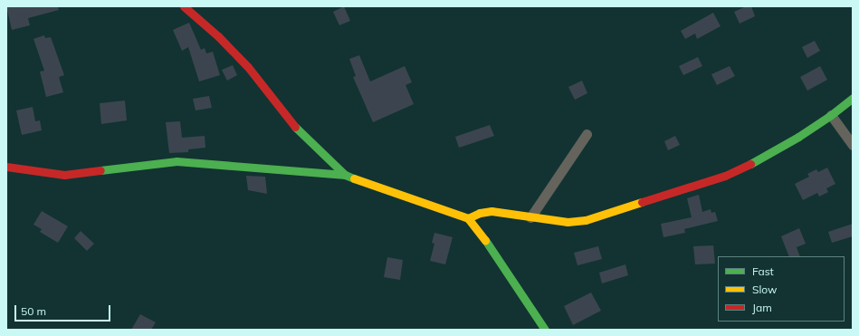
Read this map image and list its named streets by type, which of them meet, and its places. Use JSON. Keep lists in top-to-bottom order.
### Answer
{
  "legend": ["Fast", "Slow", "Jam"],
  "scale_bar": "50 m"
}
